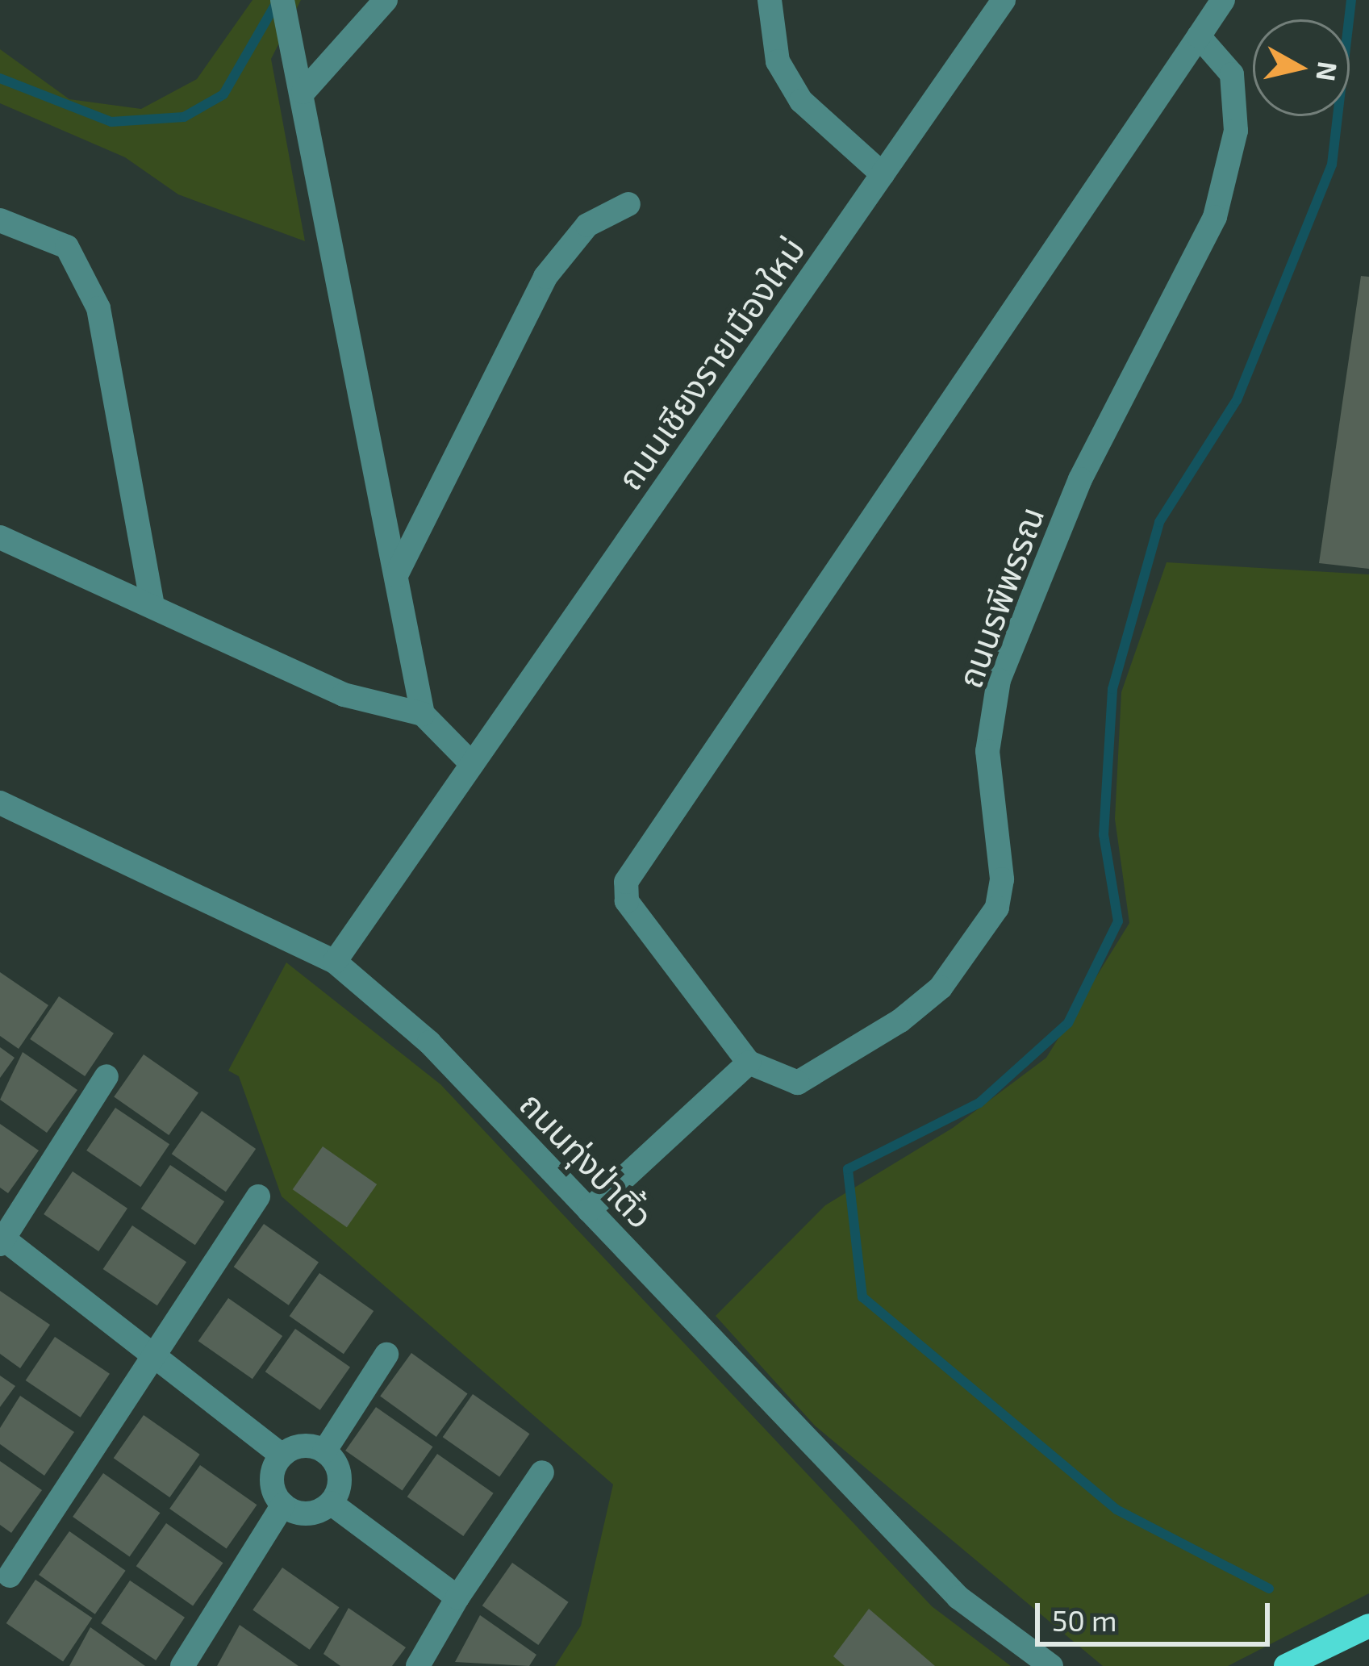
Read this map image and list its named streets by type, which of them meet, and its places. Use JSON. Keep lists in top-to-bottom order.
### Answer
{
  "streets": {
    "street": ["ถนนเชียงรายเมืองใหม่", "ถนนรพีพรรณ", "ถนนทุ่งป่าติ้ว"]
  },
  "crossings": [
    ["ถนนเชียงรายเมืองใหม่", "ถนนทุ่งป่าติ้ว"]
  ],
  "scale_bar": "50 m",
  "north": "right"
}
